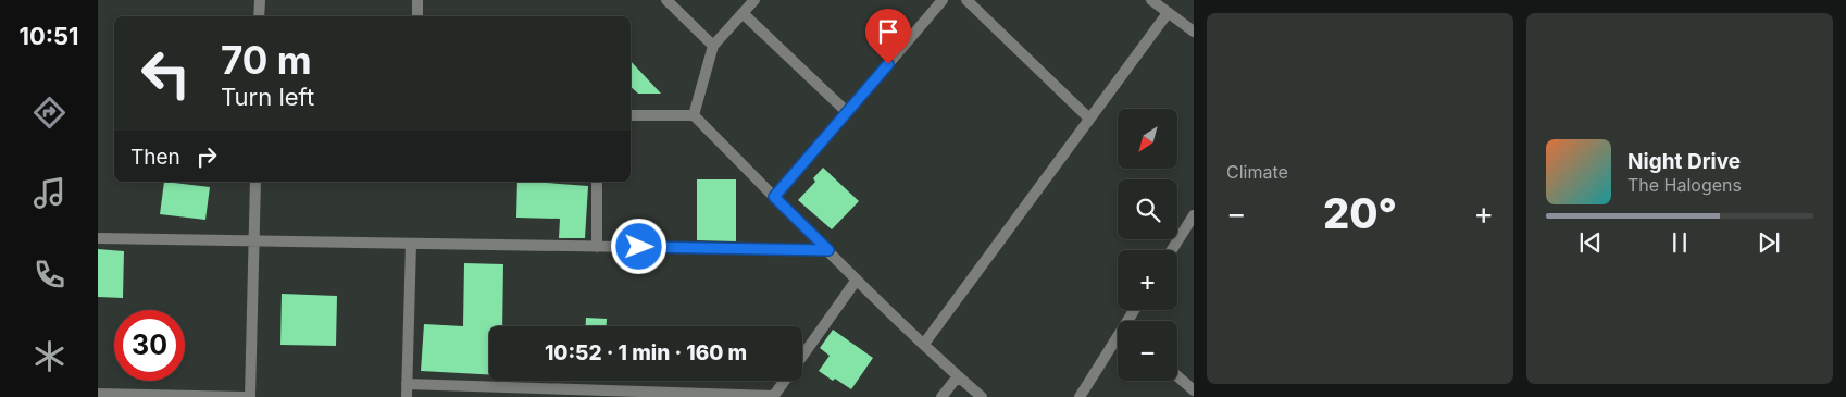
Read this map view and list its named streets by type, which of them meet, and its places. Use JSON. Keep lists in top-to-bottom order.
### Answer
{
  "north": "bottom left",
  "page": {
    "tabs": "10:51",
    "tile": "Climate",
    "turn": ["70 m", "Turn left"],
    "map_buttons": ["+", "−"],
    "then": "Then",
    "song": ["Night Drive", "The Halogens"],
    "heat": ["−", "20°", "+"],
    "limit": "30",
    "trip": "10:52 · 1 min · 160 m"
  }
}
